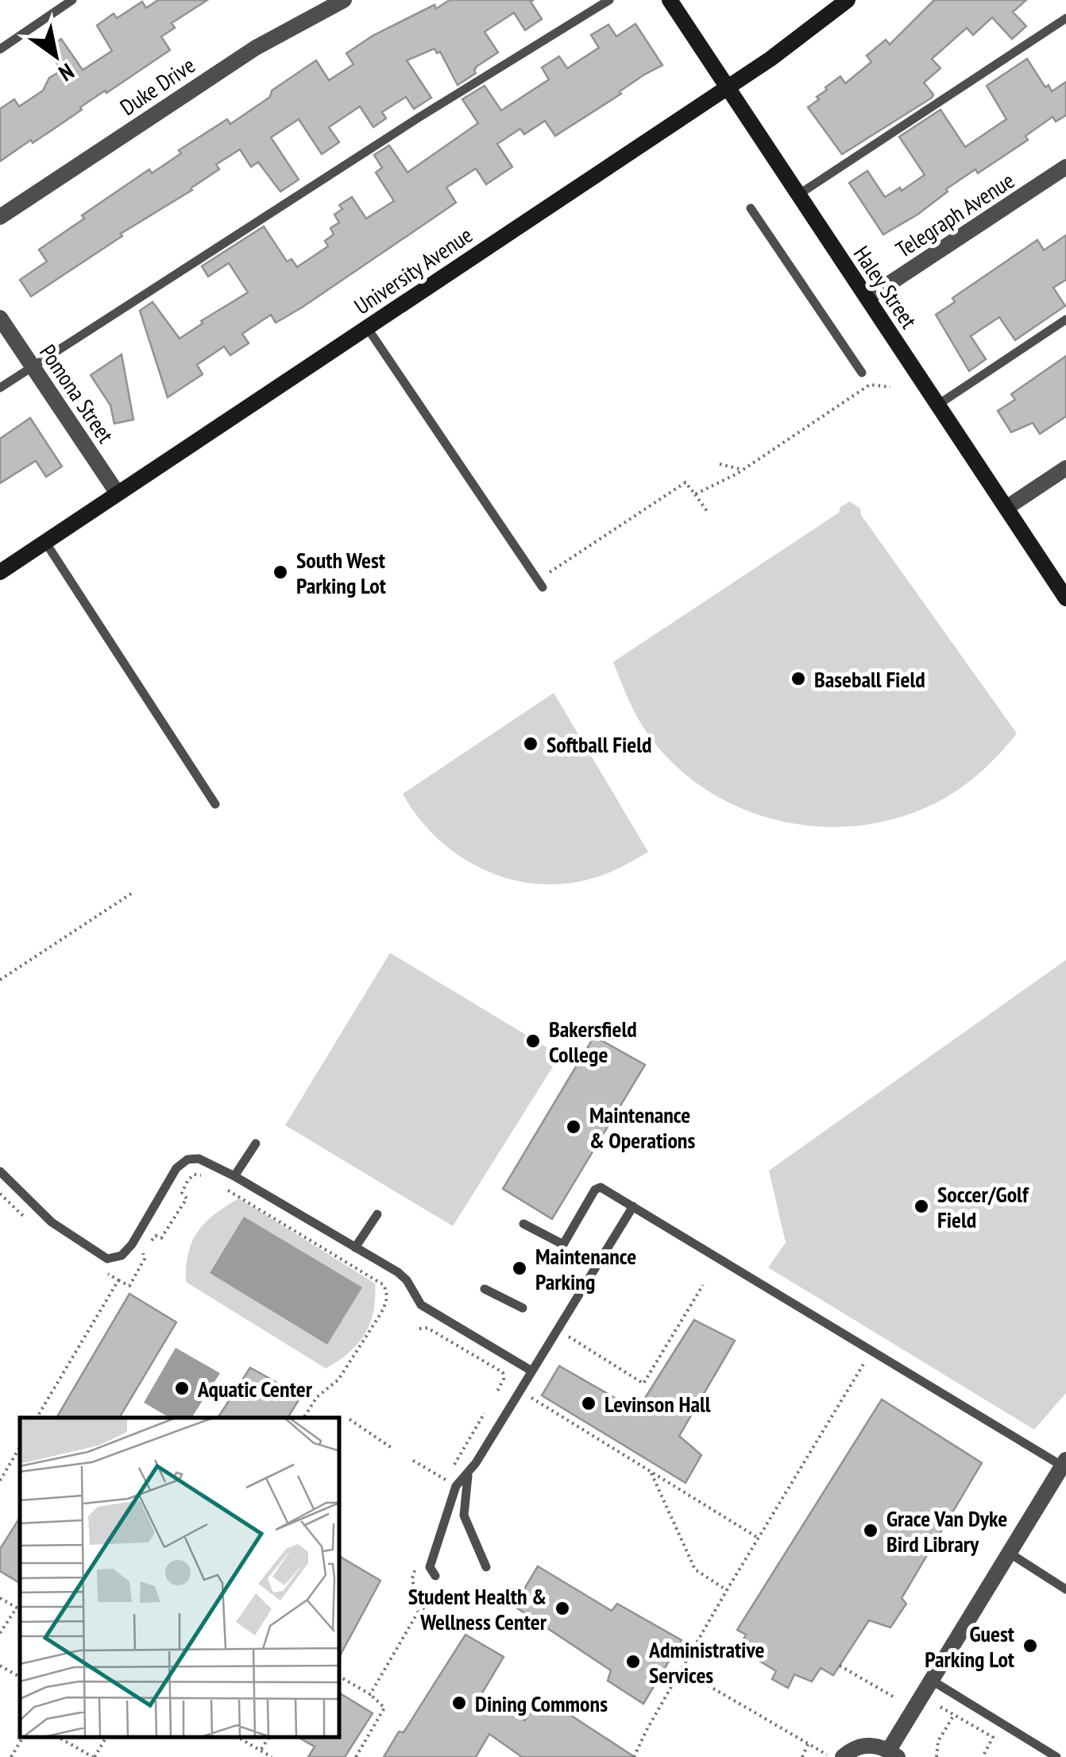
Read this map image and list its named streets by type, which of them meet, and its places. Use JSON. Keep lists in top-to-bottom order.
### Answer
{
  "streets": {
    "street": [
      "Duke Drive",
      "Telegraph Avenue",
      "University Avenue",
      "Haley Street",
      "Pomona Street"
    ]
  },
  "crossings": [
    ["Telegraph Avenue", "Haley Street"],
    ["University Avenue", "Haley Street"],
    ["University Avenue", "Pomona Street"]
  ],
  "places": [
    "South West Parking Lot",
    "Baseball Field",
    "Softball Field",
    "Bakersfield College",
    "Maintenance & Operations",
    "Soccer/Golf Field",
    "Maintenance Parking",
    "Aquatic Center",
    "Levinson Hall",
    "Grace Van Dyke Bird Library",
    "Student Health & Wellness Center",
    "Guest Parking Lot",
    "Administrative Services",
    "Dining Commons"
  ],
  "north": "bottom right"
}
